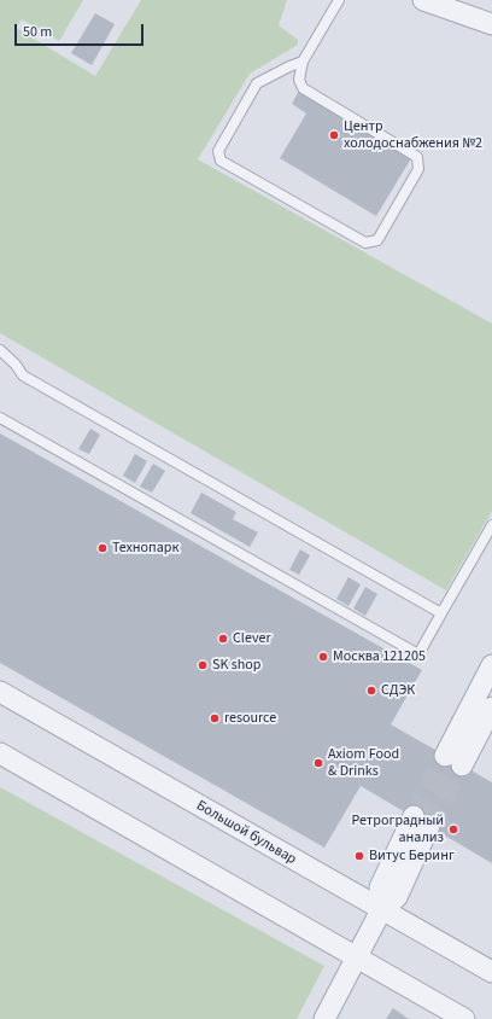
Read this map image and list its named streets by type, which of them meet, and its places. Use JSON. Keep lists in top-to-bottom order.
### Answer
{
  "streets": {
    "street": ["Большой бульвар"]
  },
  "places": [
    "Центр холодоснабжения №2",
    "Технопарк",
    "Clever",
    "Москва 121205",
    "SK shop",
    "СДЭК",
    "resource",
    "Axiom Food & Drinks",
    "Ретроградный анализ",
    "Витус Беринг"
  ],
  "scale_bar": "50 m"
}
